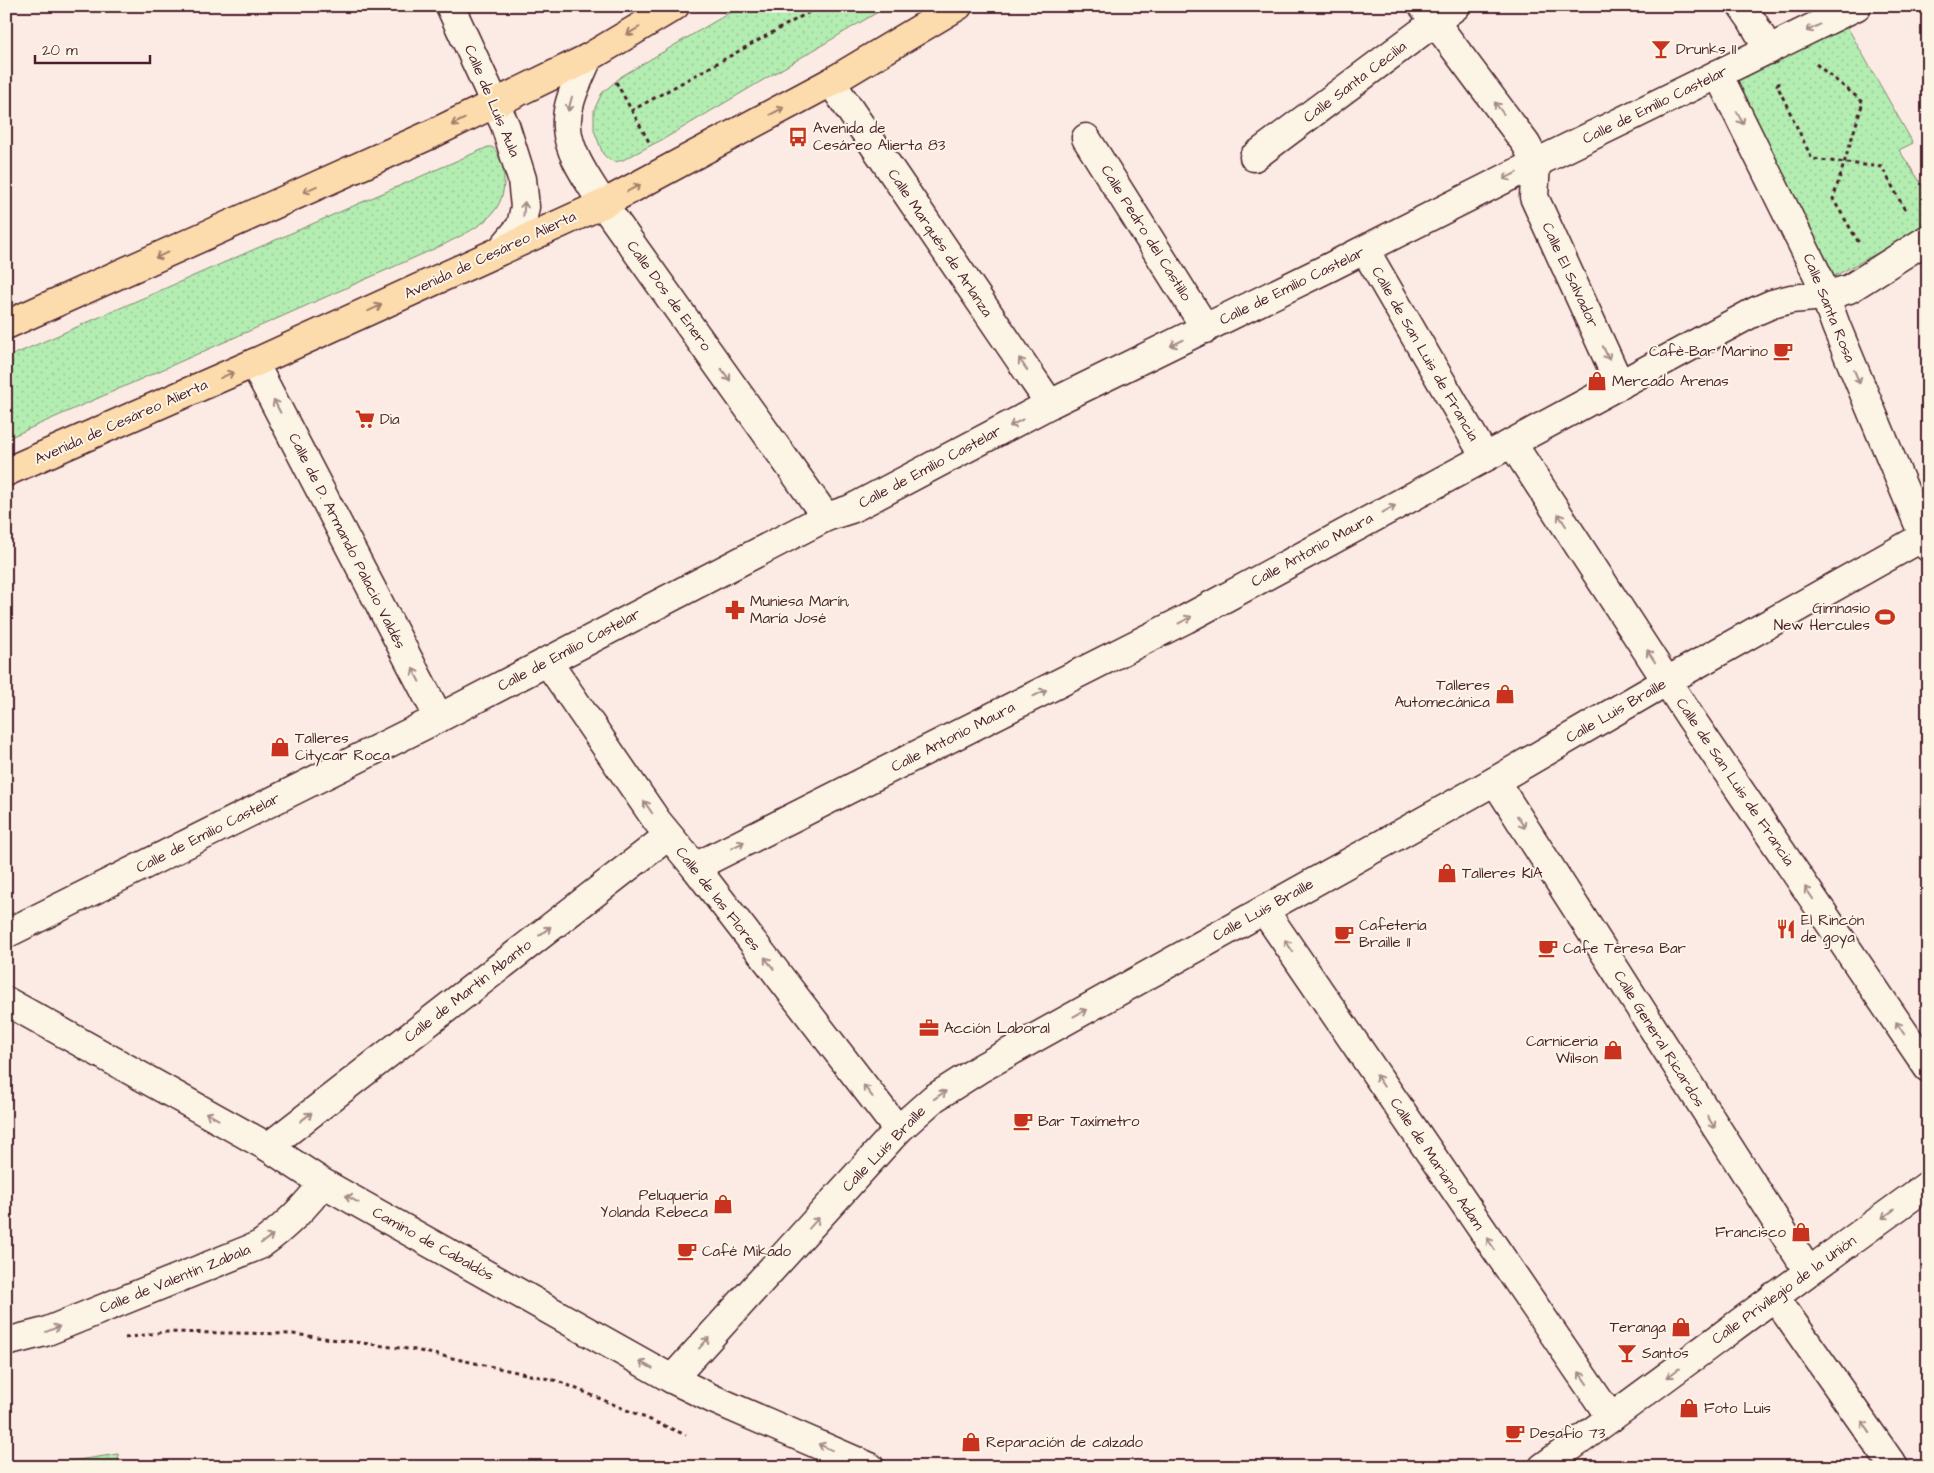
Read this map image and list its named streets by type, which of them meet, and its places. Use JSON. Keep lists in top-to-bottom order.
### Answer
{
  "streets": {
    "main road": ["Avenida de Cesáreo Alierta"],
    "street": [
      "Calle Santa Cecilia",
      "Calle de Luis Aula",
      "Calle de Emilio Castelar",
      "Calle Pedro del Castillo",
      "Calle Marqués de Arlanza",
      "Calle El Salvador",
      "Calle Dos de Enero",
      "Calle Santa Rosa",
      "Calle de San Luis de Francia",
      "Calle de D. Armando Palacio Valdés",
      "Calle Antonio Maura",
      "Calle Luis Braille",
      "Calle de las Flores",
      "Calle de Martín Abanto",
      "Calle General Ricardos",
      "Calle de Mariano Adam",
      "Camino de Cabaldós",
      "Calle de Valentín Zabala",
      "Calle Privilegio de la Unión"
    ]
  },
  "crossings": [
    ["Calle de Luis Aula", "Avenida de Cesáreo Alierta"],
    ["Calle de Emilio Castelar", "Calle Pedro del Castillo"],
    ["Calle de Emilio Castelar", "Calle Marqués de Arlanza"],
    ["Calle de Emilio Castelar", "Calle El Salvador"],
    ["Calle de Emilio Castelar", "Calle Dos de Enero"],
    ["Calle de Emilio Castelar", "Calle Santa Rosa"],
    ["Calle de Emilio Castelar", "Calle de San Luis de Francia"],
    ["Calle de Emilio Castelar", "Calle de D. Armando Palacio Valdés"],
    ["Calle de Emilio Castelar", "Calle de las Flores"],
    ["Calle Marqués de Arlanza", "Avenida de Cesáreo Alierta"],
    ["Avenida de Cesáreo Alierta", "Calle Dos de Enero"],
    ["Avenida de Cesáreo Alierta", "Calle de D. Armando Palacio Valdés"],
    ["Calle El Salvador", "Calle Antonio Maura"],
    ["Calle Santa Rosa", "Calle Antonio Maura"],
    ["Calle Santa Rosa", "Calle Luis Braille"],
    ["Calle de San Luis de Francia", "Calle Antonio Maura"],
    ["Calle de San Luis de Francia", "Calle Luis Braille"],
    ["Calle Antonio Maura", "Calle de las Flores"],
    ["Calle Luis Braille", "Calle de las Flores"],
    ["Calle Luis Braille", "Calle General Ricardos"],
    ["Calle Luis Braille", "Calle de Mariano Adam"],
    ["Calle Luis Braille", "Camino de Cabaldós"],
    ["Calle de las Flores", "Calle de Martín Abanto"],
    ["Calle de Martín Abanto", "Camino de Cabaldós"],
    ["Calle General Ricardos", "Calle Privilegio de la Unión"],
    ["Calle de Mariano Adam", "Calle Privilegio de la Unión"],
    ["Camino de Cabaldós", "Calle de Valentín Zabala"]
  ],
  "one_way": [
    "Calle de Luis Aula",
    "Calle Marqués de Arlanza",
    "Calle El Salvador",
    "Calle Dos de Enero",
    "Calle Santa Rosa",
    "Calle de San Luis de Francia",
    "Calle de D. Armando Palacio Valdés",
    "Calle Antonio Maura",
    "Calle Luis Braille",
    "Calle de las Flores",
    "Calle de Martín Abanto",
    "Calle General Ricardos",
    "Calle de Mariano Adam",
    "Camino de Cabaldós",
    "Calle de Valentín Zabala",
    "Calle Privilegio de la Unión"
  ],
  "places": {
    "bar": ["Drunks II", "Santos"],
    "bus stop": ["Avenida de Cesáreo Alierta 83"],
    "cafe": [
      "Cafè-Bar Marino",
      "Cafetería Braille 11",
      "Cafe Teresa Bar",
      "Bar Taxímetro",
      "Café Mikado",
      "Desafío 73"
    ],
    "shop": [
      "Mercado Arenas",
      "Talleres Automecánica",
      "Talleres Citycar Roca",
      "Talleres KIA",
      "Carniceria Wilson",
      "Peluquería Yolanda Rebeca",
      "Francisco",
      "Teranga",
      "Foto Luis",
      "Reparación de calzado"
    ],
    "supermarket": ["Dia"],
    "pharmacy": ["Muniesa Marín, María José"],
    "sports": ["Gimnasio New Hercules"],
    "restaurant": ["El Rincón de goya"],
    "office": ["Acción Laboral"]
  },
  "scale_bar": "20 m"
}
